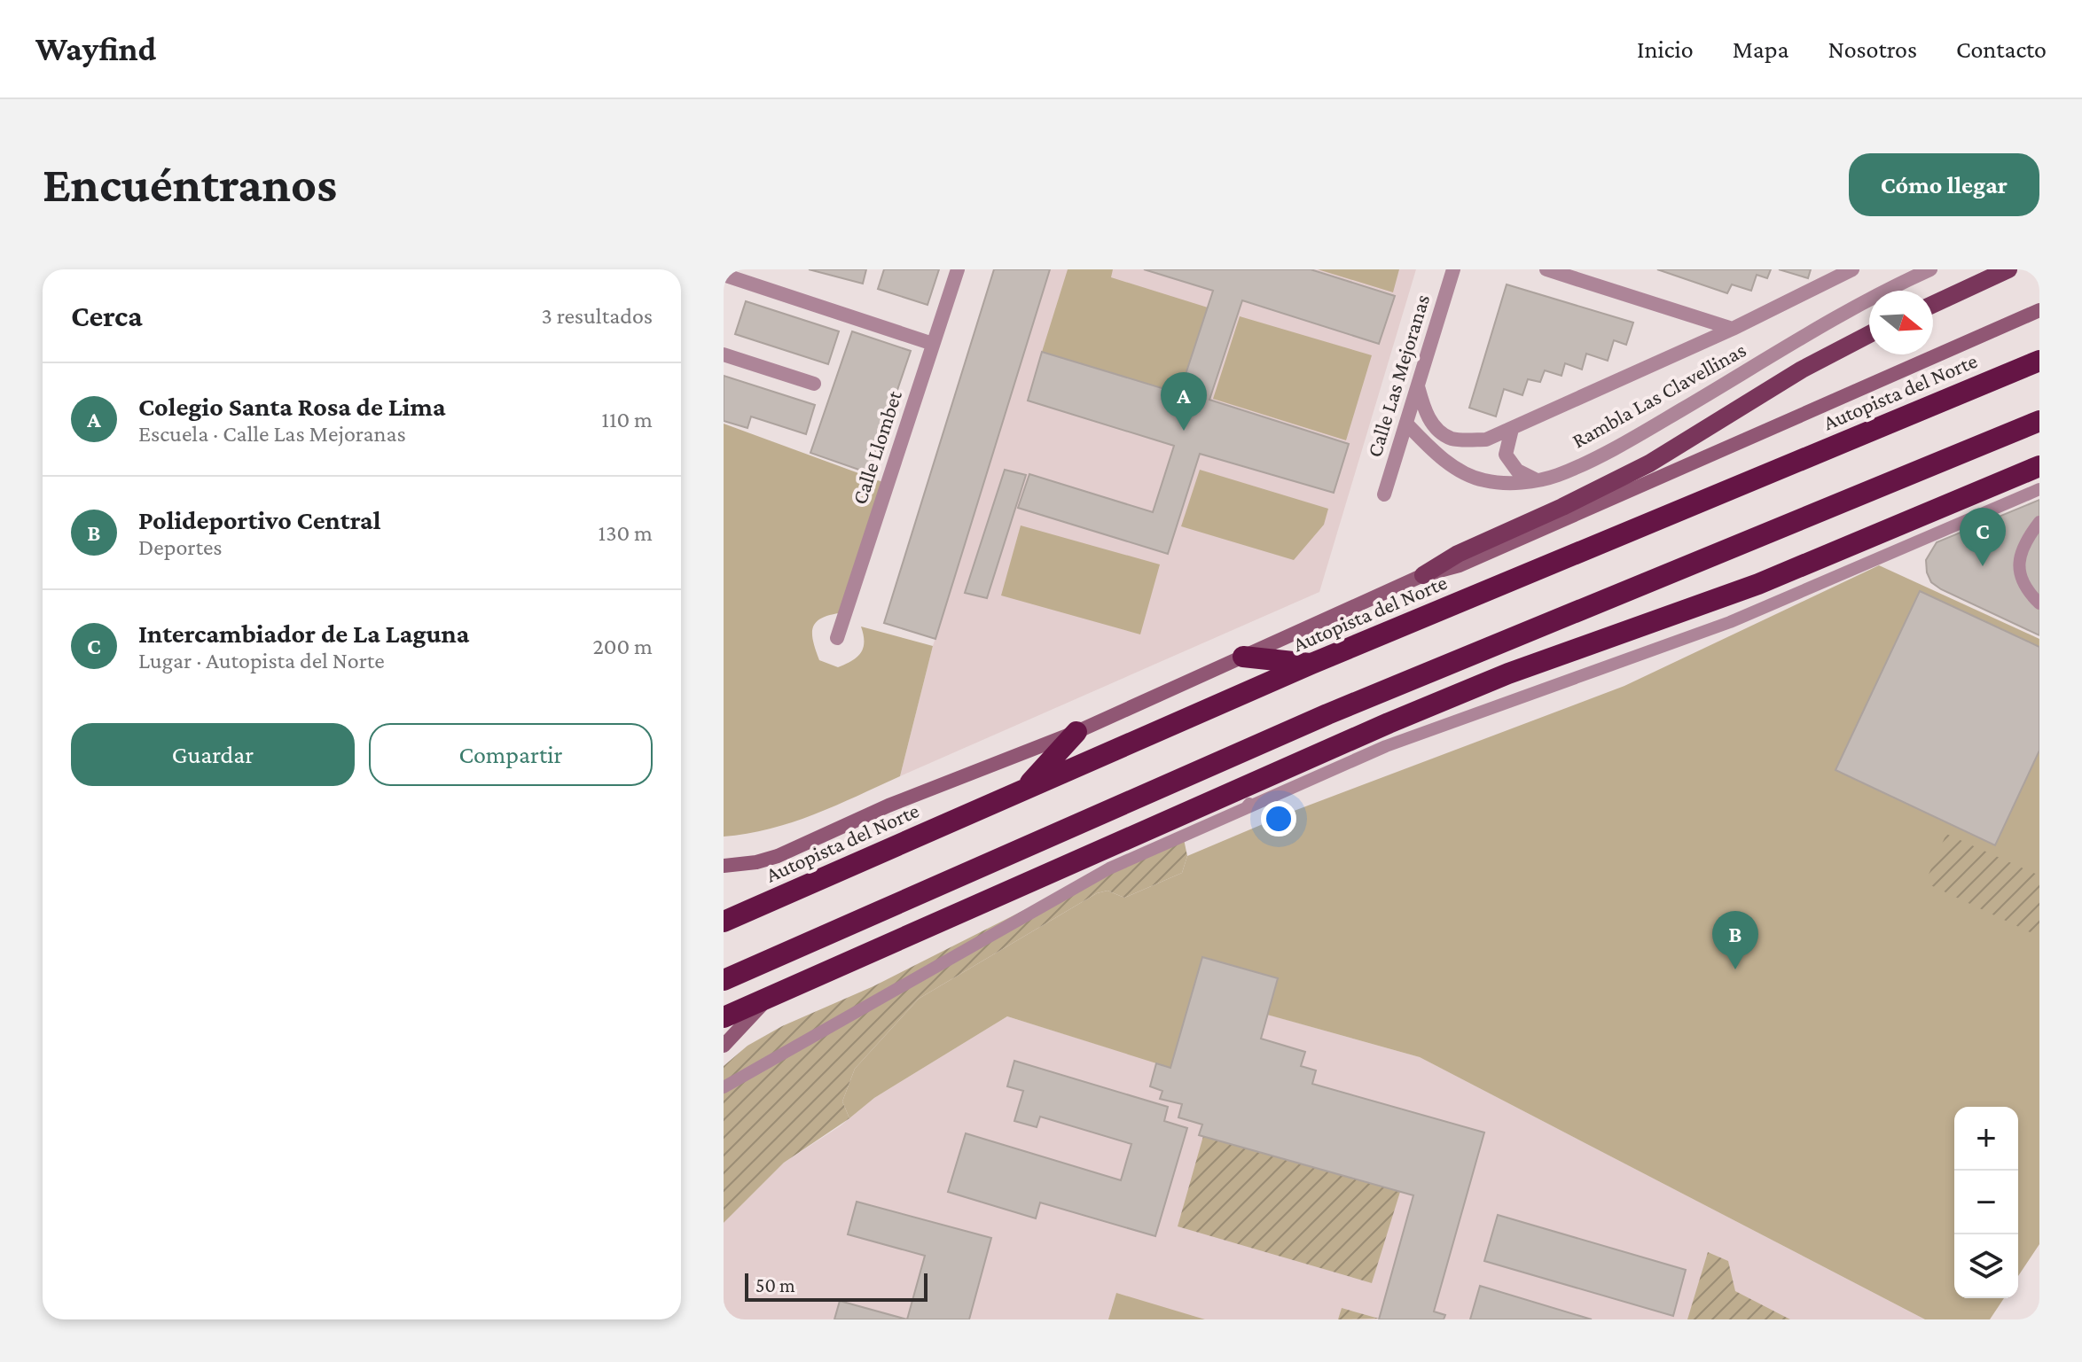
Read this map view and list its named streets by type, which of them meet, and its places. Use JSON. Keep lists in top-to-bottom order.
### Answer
{
  "streets": {
    "highway": ["Autopista del Norte"],
    "street": ["Calle Las Mejoranas", "Rambla Las Clavellinas", "Calle Llombet"]
  },
  "crossings": [
    ["Calle Las Mejoranas", "Rambla Las Clavellinas"]
  ],
  "scale_bar": "50 m",
  "north": "right",
  "page": {
    "header": "Wayfind",
    "nav": [
      "Inicio",
      "Mapa",
      "Nosotros",
      "Contacto"
    ],
    "buttons": [
      "Cómo llegar",
      ["Guardar", "Compartir"]
    ],
    "title": "Encuéntranos",
    "heading": ["Cerca", "3 resultados"],
    "list": [
      {
        "mark": "A",
        "name": "Colegio Santa Rosa de Lima",
        "note": "Escuela · Calle Las Mejoranas",
        "value": "110 m"
      },
      {
        "mark": "B",
        "name": "Polideportivo Central",
        "note": "Deportes",
        "value": "130 m"
      },
      {
        "mark": "C",
        "name": "Intercambiador de La Laguna",
        "note": "Lugar · Autopista del Norte",
        "value": "200 m"
      }
    ],
    "pins": ["A", "C", "B"],
    "map_buttons": ["+", "−"],
    "scale": "50 m"
  }
}
